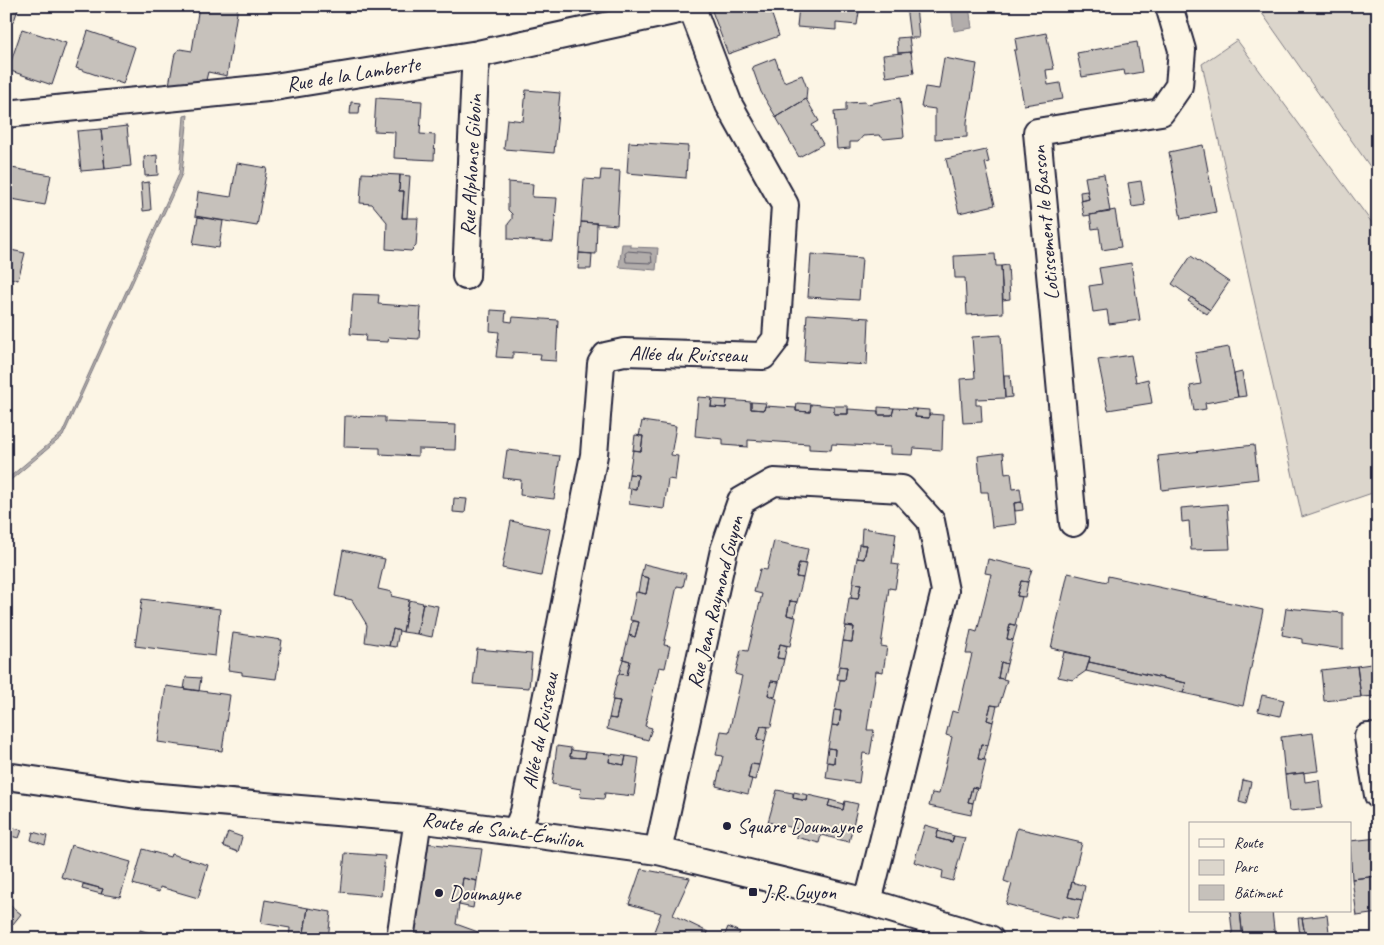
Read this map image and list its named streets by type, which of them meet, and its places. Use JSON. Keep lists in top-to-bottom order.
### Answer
{
  "streets": {
    "street": [
      "Rue de la Lamberte",
      "Rue Alphonse Giboin",
      "Lotissement le Basson",
      "Allée du Ruisseau",
      "Rue Jean Raymond Guyon",
      "Route de Saint-Émilion"
    ]
  },
  "crossings": [
    ["Rue de la Lamberte", "Rue Alphonse Giboin"],
    ["Rue de la Lamberte", "Allée du Ruisseau"],
    ["Allée du Ruisseau", "Route de Saint-Émilion"],
    ["Rue Jean Raymond Guyon", "Route de Saint-Émilion"]
  ],
  "places": {
    "other": ["Square Doumayne", "Doumayne"],
    "transit": ["J.R. Guyon"]
  },
  "legend": ["Route", "Parc", "Bâtiment"]
}
